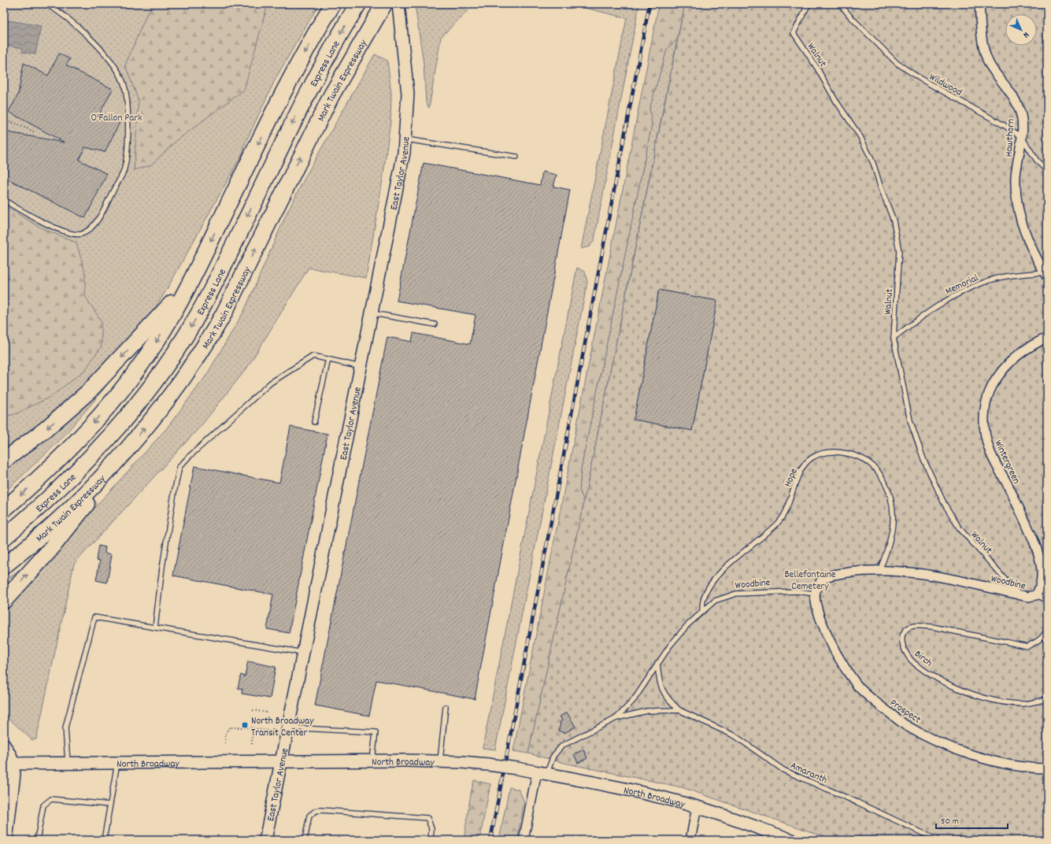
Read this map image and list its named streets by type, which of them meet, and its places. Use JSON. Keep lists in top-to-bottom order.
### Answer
{
  "streets": {
    "highway": ["Express Lane", "Mark Twain Expressway"],
    "street": [
      "Hawthorn",
      "East Taylor Avenue",
      "Wintergreen",
      "Woodbine",
      "Prospect",
      "North Broadway"
    ],
    "lane": [
      "Walnut",
      "Wildwood",
      "Memorial",
      "Hope",
      "Birch",
      "Amaranth"
    ]
  },
  "crossings": [
    ["Walnut", "Memorial"],
    ["Walnut", "Woodbine"],
    ["Wildwood", "Hawthorn"],
    ["Hawthorn", "Memorial"],
    ["East Taylor Avenue", "North Broadway"],
    ["Wintergreen", "Woodbine"],
    ["Hope", "Woodbine"],
    ["Woodbine", "Prospect"],
    ["Woodbine", "North Broadway"],
    ["Woodbine", "Amaranth"]
  ],
  "parks": ["O'Fallon Park", "Bellefontaine Cemetery"],
  "places": {
    "transit": ["North Broadway Transit Center"]
  },
  "scale_bar": "50 m",
  "north": "bottom right"
}
